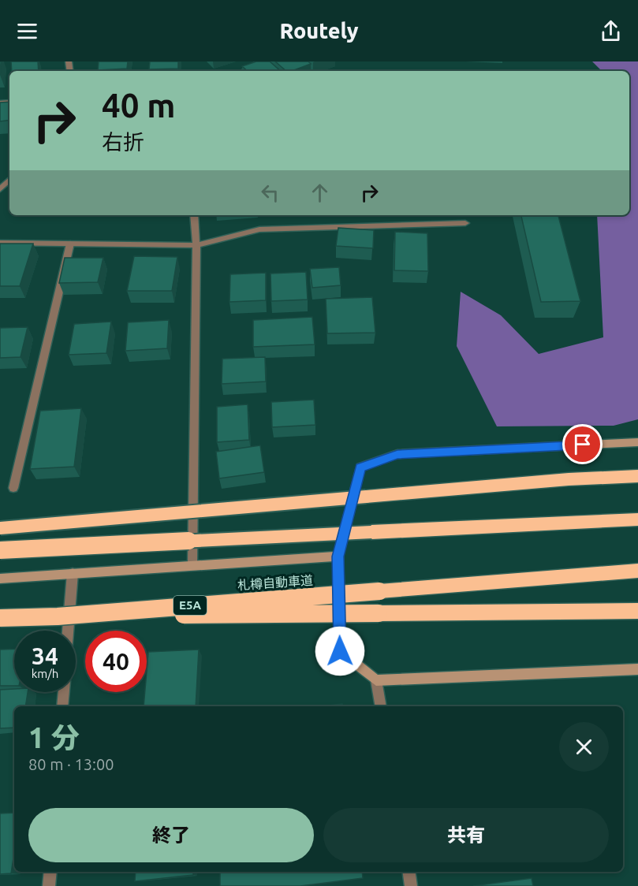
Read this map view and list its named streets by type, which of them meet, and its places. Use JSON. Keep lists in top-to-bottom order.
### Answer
{
  "streets": {
    "highway": ["札樽自動車道", "E5A"]
  },
  "page": {
    "header": "Routely",
    "turn": ["40 m", "右折"],
    "speed": "34 km/h",
    "limit": "40",
    "heading": ["1 分", "80 m · 13:00"],
    "buttons": ["終了", "共有"]
  }
}
